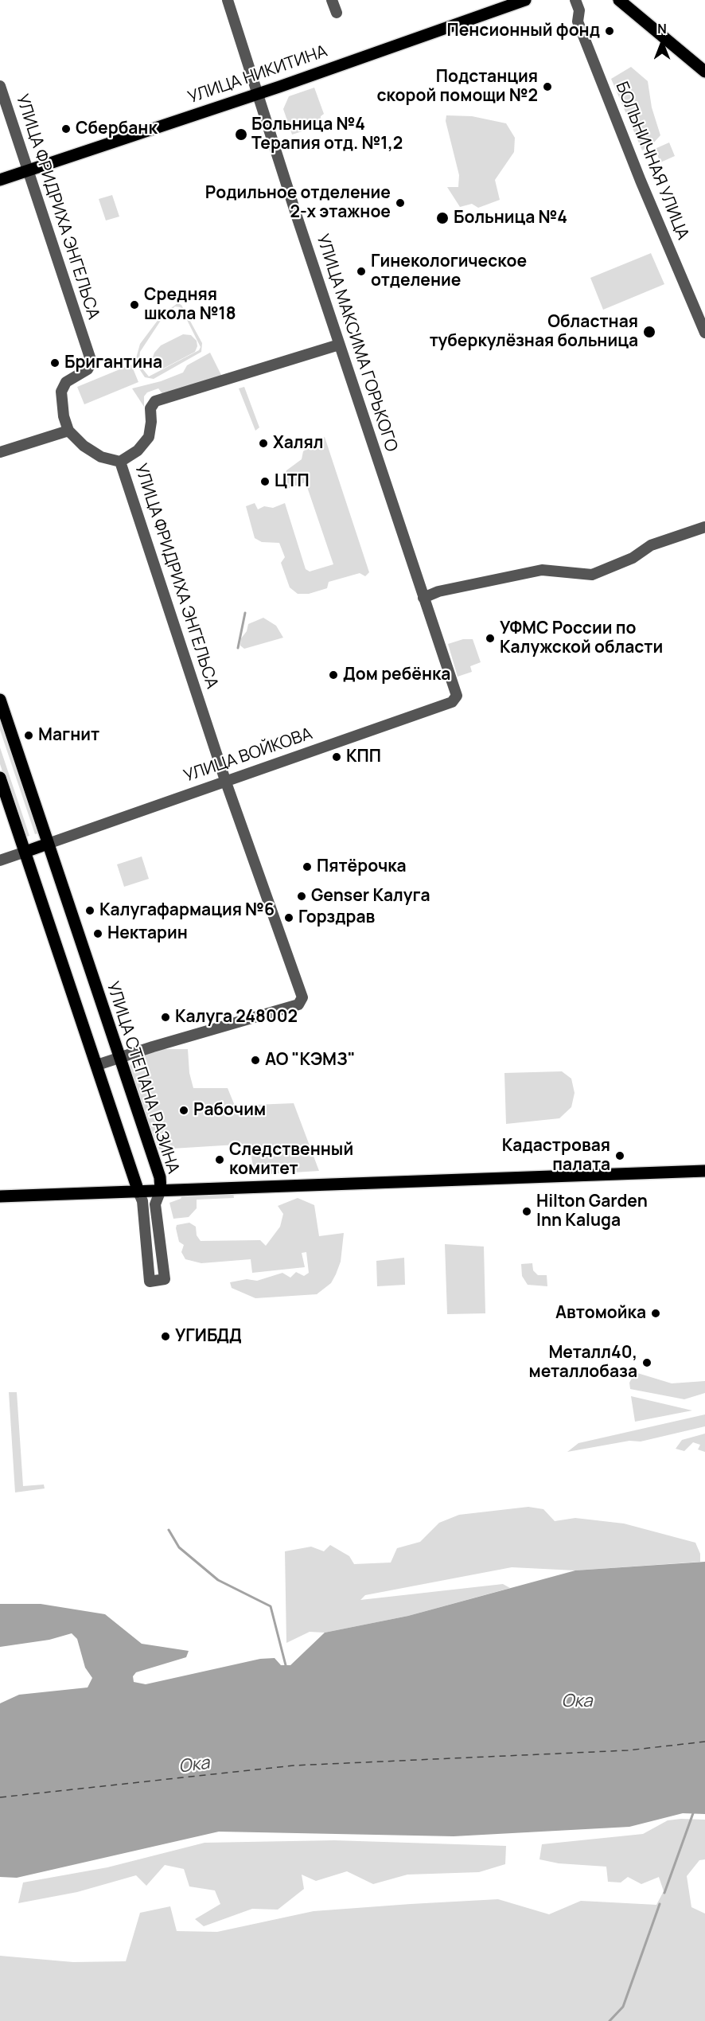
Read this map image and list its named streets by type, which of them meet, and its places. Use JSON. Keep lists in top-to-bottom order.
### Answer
{
  "streets": {
    "main road": ["УЛИЦА НИКИТИНА", "УЛИЦА СТЕПАНА РАЗИНА"],
    "street": [
      "БОЛЬНИЧНАЯ УЛИЦА",
      "УЛИЦА ФРИДРИХА ЭНГЕЛЬСА",
      "УЛИЦА МАКСИМА ГОРЬКОГО",
      "УЛИЦА ВОЙКОВА"
    ]
  },
  "crossings": [
    ["УЛИЦА НИКИТИНА", "УЛИЦА ФРИДРИХА ЭНГЕЛЬСА"],
    ["УЛИЦА НИКИТИНА", "УЛИЦА МАКСИМА ГОРЬКОГО"],
    ["УЛИЦА ФРИДРИХА ЭНГЕЛЬСА", "УЛИЦА ВОЙКОВА"],
    ["УЛИЦА ФРИДРИХА ЭНГЕЛЬСА", "УЛИЦА СТЕПАНА РАЗИНА"],
    ["УЛИЦА МАКСИМА ГОРЬКОГО", "УЛИЦА ВОЙКОВА"],
    ["УЛИЦА ВОЙКОВА", "УЛИЦА СТЕПАНА РАЗИНА"]
  ],
  "water": ["Ока"],
  "places": [
    "Пенсионный фонд",
    "Подстанция скорой помощи №2",
    "Сбербанк",
    "Больница №4 Терапия отд. №1,2",
    "Родильное отделение 2-х этажное",
    "Больница №4",
    "Гинекологическое отделение",
    "Средняя школа №18",
    "Областная туберкулёзная больница",
    "Бригантина",
    "Халял",
    "ЦТП",
    "УФМС России по Калужской области",
    "Дом ребёнка",
    "Магнит",
    "КПП",
    "Пятёрочка",
    "Genser Калуга",
    "Калугафармация №6",
    "Горздрав",
    "Нектарин",
    "Калуга 248002",
    "АО \"КЭМЗ\"",
    "Рабочим",
    "Кадастровая палата",
    "Следственный комитет",
    "Hilton Garden Inn Kaluga",
    "Автомойка",
    "УГИБДД",
    "Металл40, металлобаза"
  ],
  "north": "top"
}
